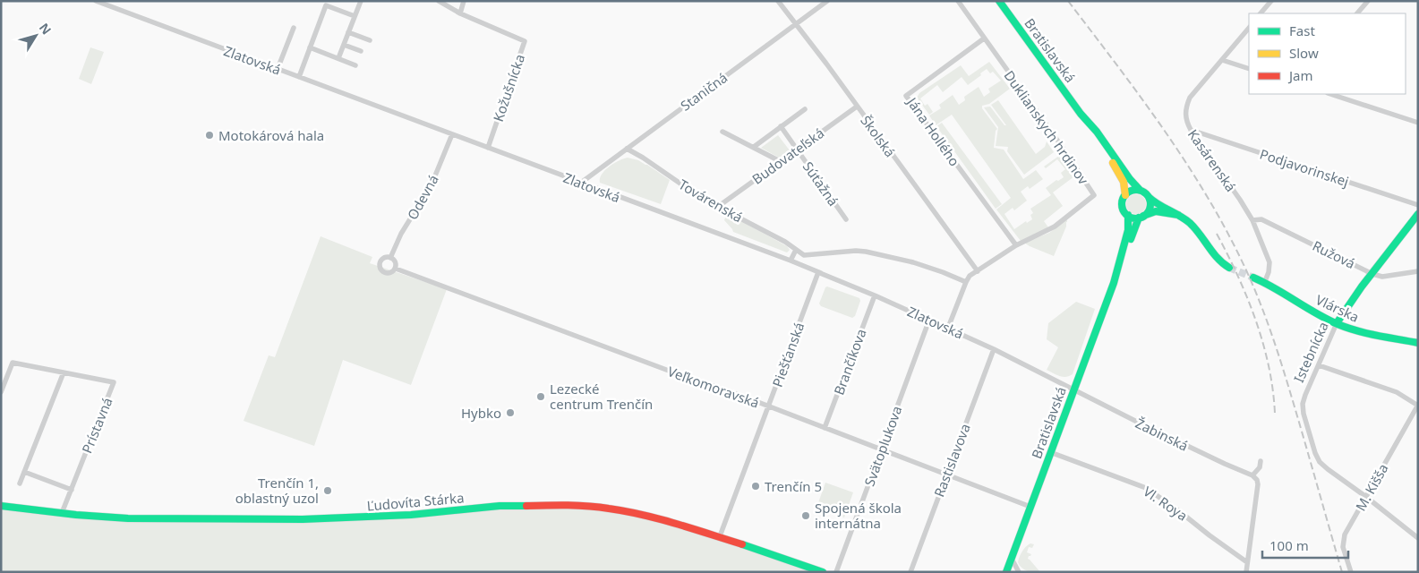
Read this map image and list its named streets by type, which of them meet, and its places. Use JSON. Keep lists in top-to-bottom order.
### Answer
{
  "streets": {
    "main road": [
      "Bratislavská",
      "Vlárska",
      "Istebnícka",
      "Ľudovíta Stárka"
    ],
    "street": [
      "Zlatovská",
      "Kožušnícka",
      "Staničná",
      "Duklianskych hrdinov",
      "Jána Hollého",
      "Školská",
      "Budovateľská",
      "Kasárenská",
      "Podjavorinskej",
      "Súťažná",
      "Odevná",
      "Továrenská",
      "Ružová",
      "Piešťanská",
      "Brančíkova",
      "Veľkomoravská",
      "Prístavná",
      "Žabinská",
      "Svätoplukova",
      "Rastislavova",
      "M. Kišša",
      "Vl. Roya"
    ]
  },
  "crossings": [
    ["Bratislavská", "Zlatovská"],
    ["Bratislavská", "Veľkomoravská"],
    ["Bratislavská", "Žabinská"],
    ["Bratislavská", "Vl. Roya"],
    ["Zlatovská", "Kožušnícka"],
    ["Zlatovská", "Staničná"],
    ["Zlatovská", "Duklianskych hrdinov"],
    ["Zlatovská", "Odevná"],
    ["Zlatovská", "Piešťanská"],
    ["Zlatovská", "Brančíkova"],
    ["Zlatovská", "Žabinská"],
    ["Zlatovská", "Svätoplukova"],
    ["Zlatovská", "Rastislavova"],
    ["Staničná", "Školská"],
    ["Staničná", "Továrenská"],
    ["Duklianskych hrdinov", "Jána Hollého"],
    ["Duklianskych hrdinov", "Školská"],
    ["Duklianskych hrdinov", "Továrenská"],
    ["Školská", "Budovateľská"],
    ["Budovateľská", "Súťažná"],
    ["Budovateľská", "Továrenská"],
    ["Kasárenská", "Podjavorinskej"],
    ["Kasárenská", "Ružová"],
    ["Kasárenská", "Vlárska"],
    ["Odevná", "Veľkomoravská"],
    ["Ružová", "Istebnícka"],
    ["Vlárska", "Istebnícka"],
    ["Istebnícka", "M. Kišša"],
    ["Piešťanská", "Veľkomoravská"],
    ["Piešťanská", "Ľudovíta Stárka"],
    ["Brančíkova", "Veľkomoravská"],
    ["Veľkomoravská", "Svätoplukova"],
    ["Veľkomoravská", "Rastislavova"],
    ["Prístavná", "Ľudovíta Stárka"]
  ],
  "places": [
    "Motokárová hala",
    "Lezecké centrum Trenčín",
    "Hybko",
    "Trenčín 5",
    "Trenčín 1, oblastný uzol",
    "Spojená škola internátna"
  ],
  "legend": ["Fast", "Slow", "Jam"],
  "scale_bar": "100 m",
  "north": "top right"
}
